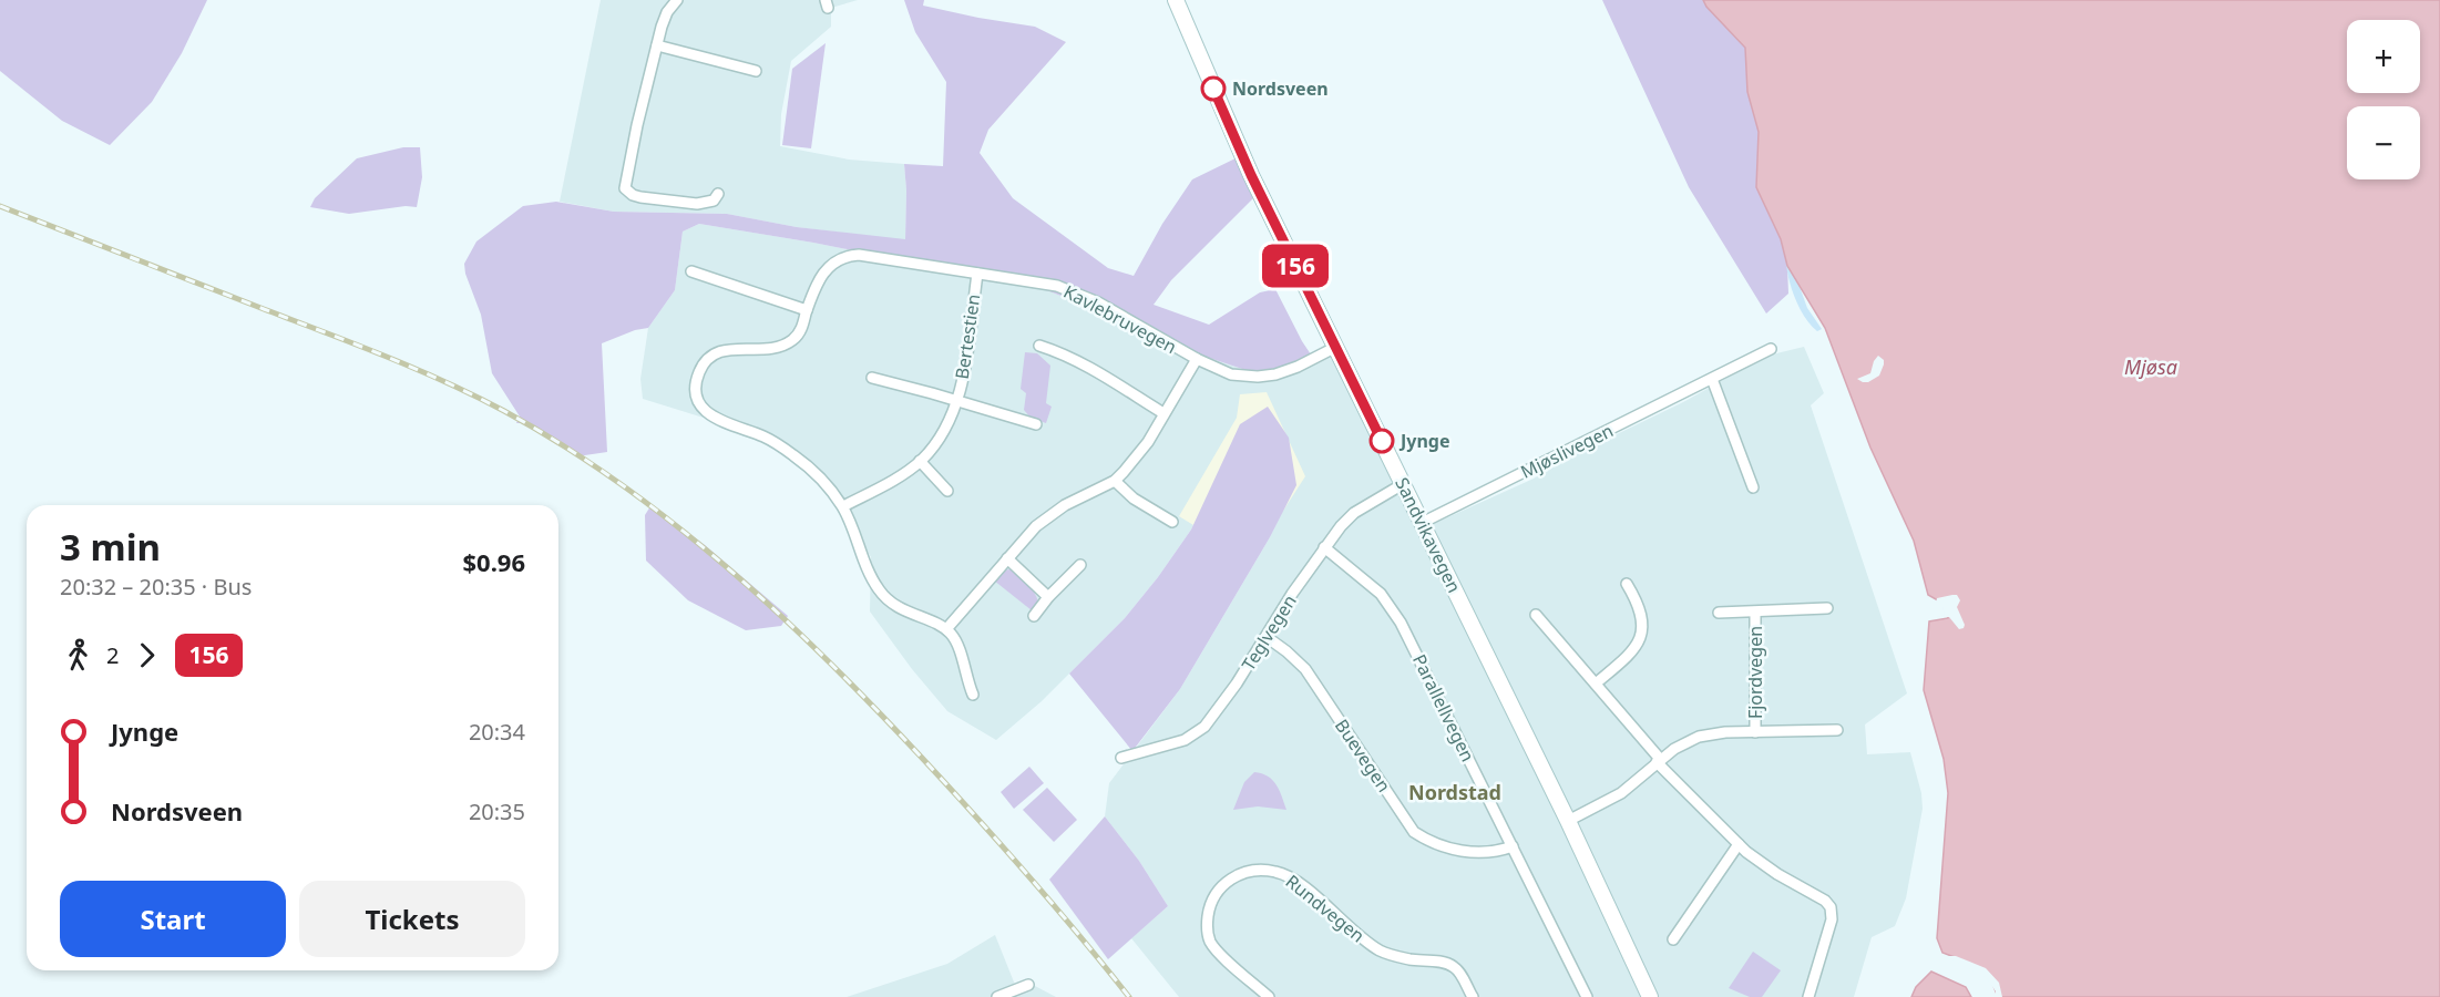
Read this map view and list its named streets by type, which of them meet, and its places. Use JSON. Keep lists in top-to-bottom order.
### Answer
{
  "streets": {
    "main road": ["Sandvikavegen"],
    "street": [
      "Kavlebruvegen",
      "Bertestien",
      "Mjøslivegen",
      "Teglvegen",
      "Fjordvegen",
      "Parallellvegen",
      "Buevegen",
      "Rundvegen"
    ]
  },
  "crossings": [
    ["Kavlebruvegen", "Bertestien"],
    ["Kavlebruvegen", "Sandvikavegen"],
    ["Mjøslivegen", "Sandvikavegen"],
    ["Sandvikavegen", "Teglvegen"],
    ["Sandvikavegen", "Fjordvegen"],
    ["Teglvegen", "Parallellvegen"],
    ["Teglvegen", "Buevegen"],
    ["Parallellvegen", "Buevegen"]
  ],
  "districts": ["Nordstad"],
  "water": ["Mjøsa"],
  "places": ["Nordsveen", "Jynge"],
  "lines": ["bus line 156"],
  "page": {
    "on_map": "156",
    "map_buttons": ["+", "−"],
    "heading": ["3 min", "20:32 – 20:35 · Bus", "$0.96"],
    "legs": ["2", "156"],
    "list": [
      {
        "name": "Jynge",
        "value": "20:34"
      },
      {
        "name": "Nordsveen",
        "value": "20:35"
      }
    ],
    "buttons": ["Start", "Tickets"]
  }
}
